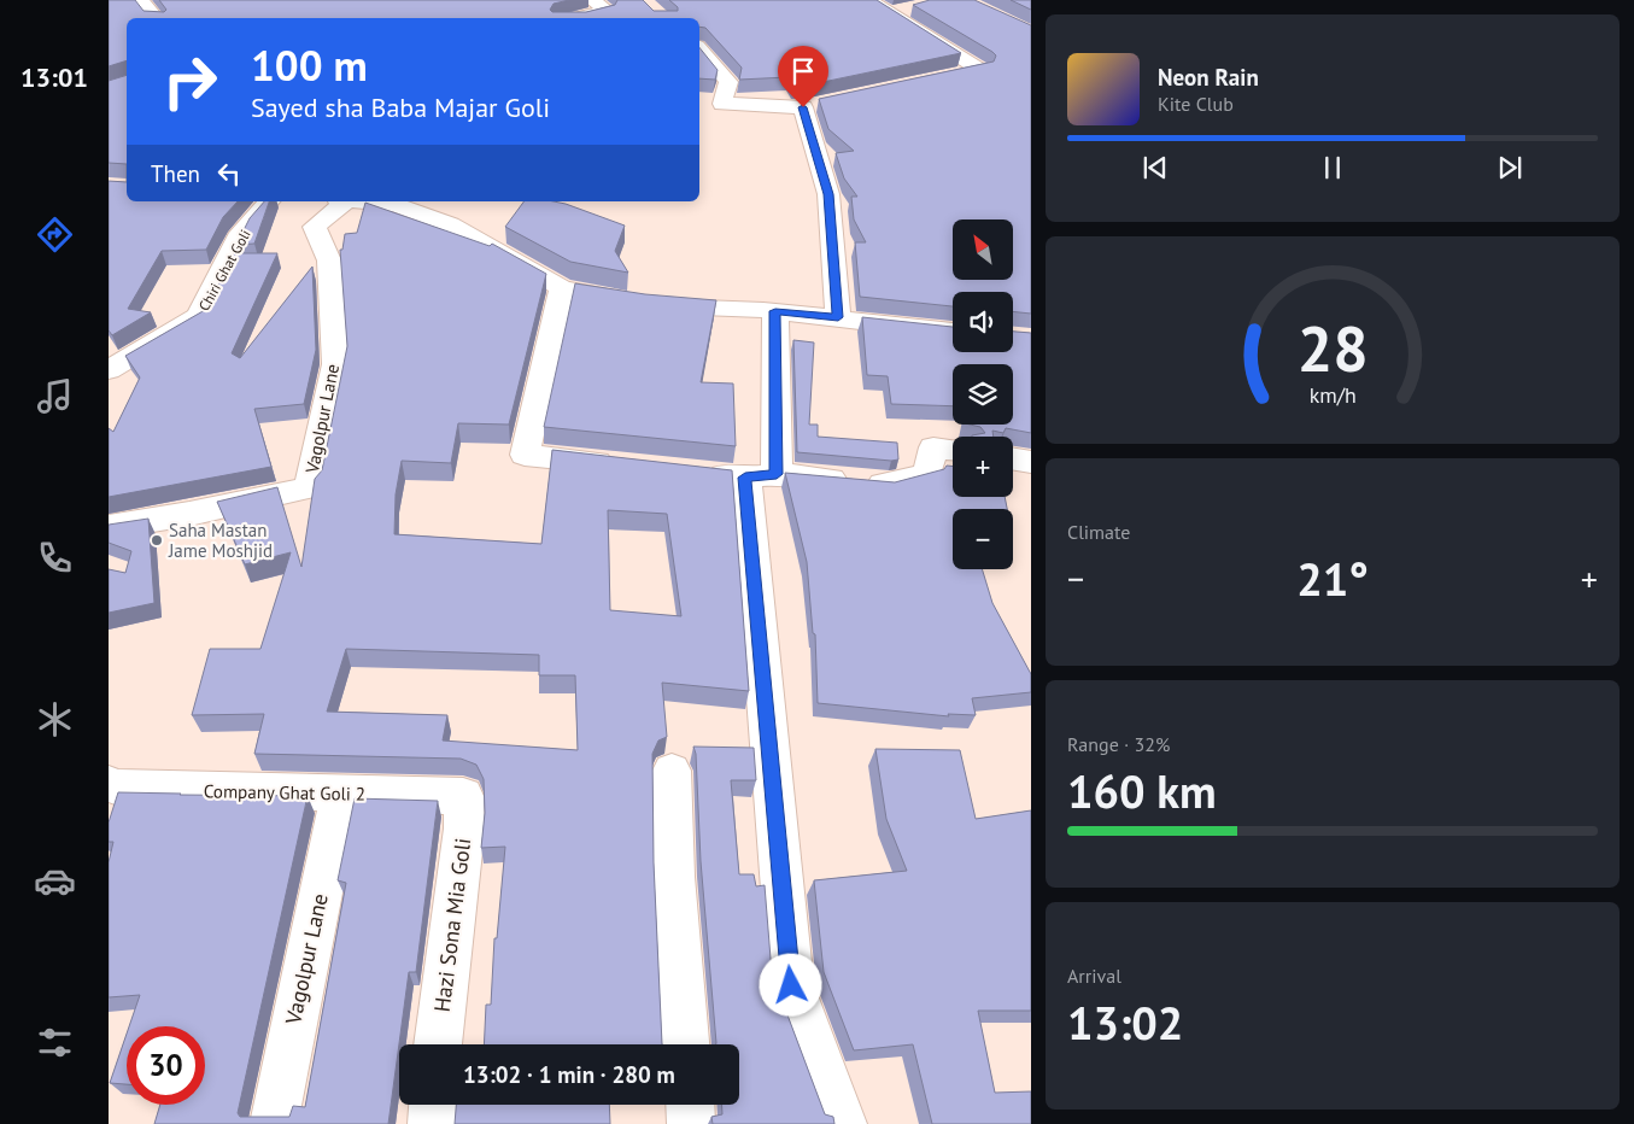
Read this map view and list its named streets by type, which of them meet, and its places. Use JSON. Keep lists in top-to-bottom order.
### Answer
{
  "streets": {
    "street": [
      "Chiri Ghat Goli",
      "Vagolpur Lane",
      "Company Ghat Goli 2",
      "Hazi Sona Mia Goli"
    ]
  },
  "crossings": [
    ["Vagolpur Lane", "Company Ghat Goli 2"],
    ["Company Ghat Goli 2", "Hazi Sona Mia Goli"]
  ],
  "places": ["Saha Mastan Jame Moshjid"],
  "north": "top left",
  "page": {
    "tabs": "13:01",
    "turn": ["100 m", "Sayed sha Baba Majar Goli"],
    "song": ["Neon Rain", "Kite Club"],
    "then": "Then",
    "map_buttons": ["+", "−"],
    "tile": [
      "Climate",
      ["Range · 32%", "160 km"],
      ["Arrival", "13:02"]
    ],
    "heat": ["−", "21°", "+"],
    "limit": "30",
    "trip": "13:02 · 1 min · 280 m",
    "gauge": ["28", "km/h"]
  }
}
